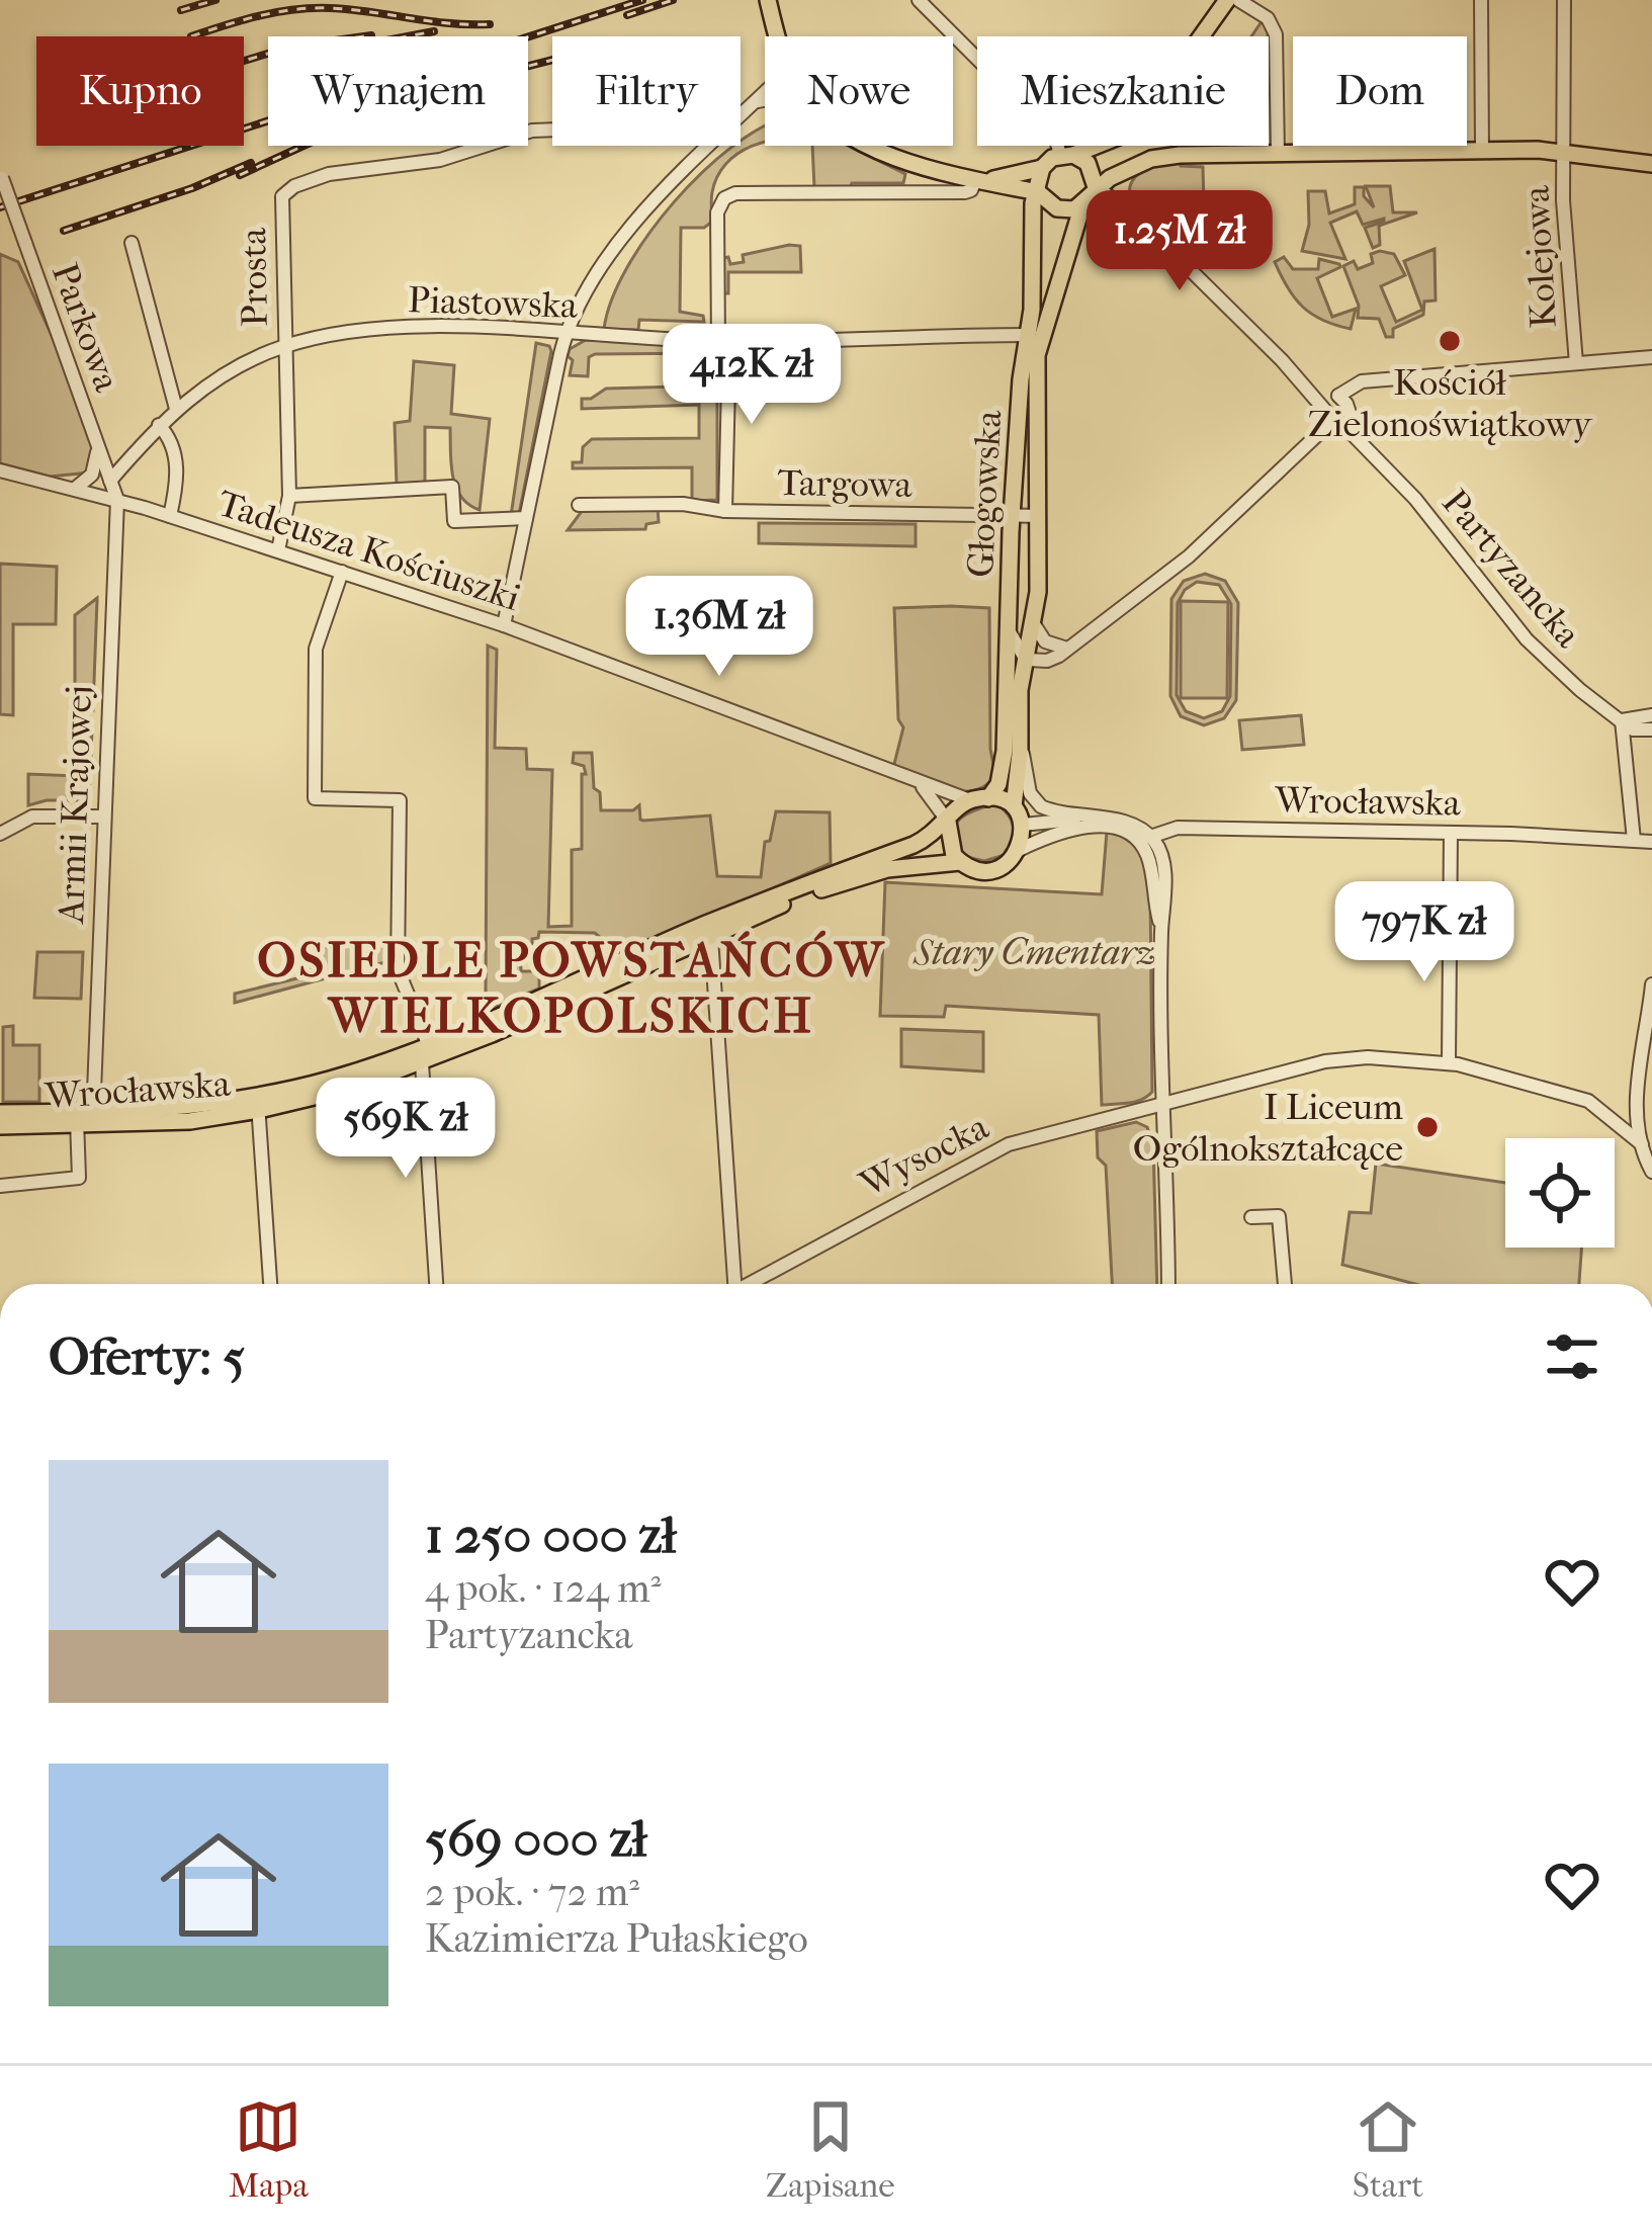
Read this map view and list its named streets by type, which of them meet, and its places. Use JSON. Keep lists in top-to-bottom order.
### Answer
{
  "streets": {
    "main road": ["Głogowska", "Wrocławska"],
    "street": [
      "Kolejowa",
      "Prosta",
      "Piastowska",
      "Parkowa",
      "Targowa",
      "Tadeusza Kościuszki",
      "Partyzancka",
      "Armii Krajowej",
      "Wysocka"
    ]
  },
  "crossings": [
    ["Prosta", "Piastowska"],
    ["Prosta", "Tadeusza Kościuszki"],
    ["Piastowska", "Parkowa"],
    ["Piastowska", "Targowa"],
    ["Piastowska", "Głogowska"],
    ["Parkowa", "Tadeusza Kościuszki"],
    ["Parkowa", "Armii Krajowej"],
    ["Targowa", "Głogowska"],
    ["Głogowska", "Tadeusza Kościuszki"],
    ["Głogowska", "Partyzancka"],
    ["Głogowska", "Wrocławska"],
    ["Tadeusza Kościuszki", "Wrocławska"],
    ["Tadeusza Kościuszki", "Armii Krajowej"],
    ["Wrocławska", "Armii Krajowej"]
  ],
  "districts": ["OSIEDLE POWSTAŃCÓW WIELKOPOLSKICH"],
  "parks": ["Stary Cmentarz"],
  "places": ["Kościół Zielonoświątkowy", "I Liceum Ogólnokształcące"],
  "page": {
    "chip": [
      "Kupno",
      "Wynajem",
      "Filtry",
      "Nowe",
      "Mieszkanie",
      "Dom"
    ],
    "price": [
      "1.25M zł",
      "412K zł",
      "1.36M zł",
      "797K zł",
      "569K zł"
    ],
    "heading": "Oferty: 5",
    "list": [
      {
        "name": "1 250 000 zł",
        "note": "4 pok. · 124 m² · Partyzancka"
      },
      {
        "name": "569 000 zł",
        "note": "2 pok. · 72 m² · Kazimierza Pułaskiego"
      }
    ],
    "tabs": ["Mapa", "Zapisane", "Start"]
  }
}
